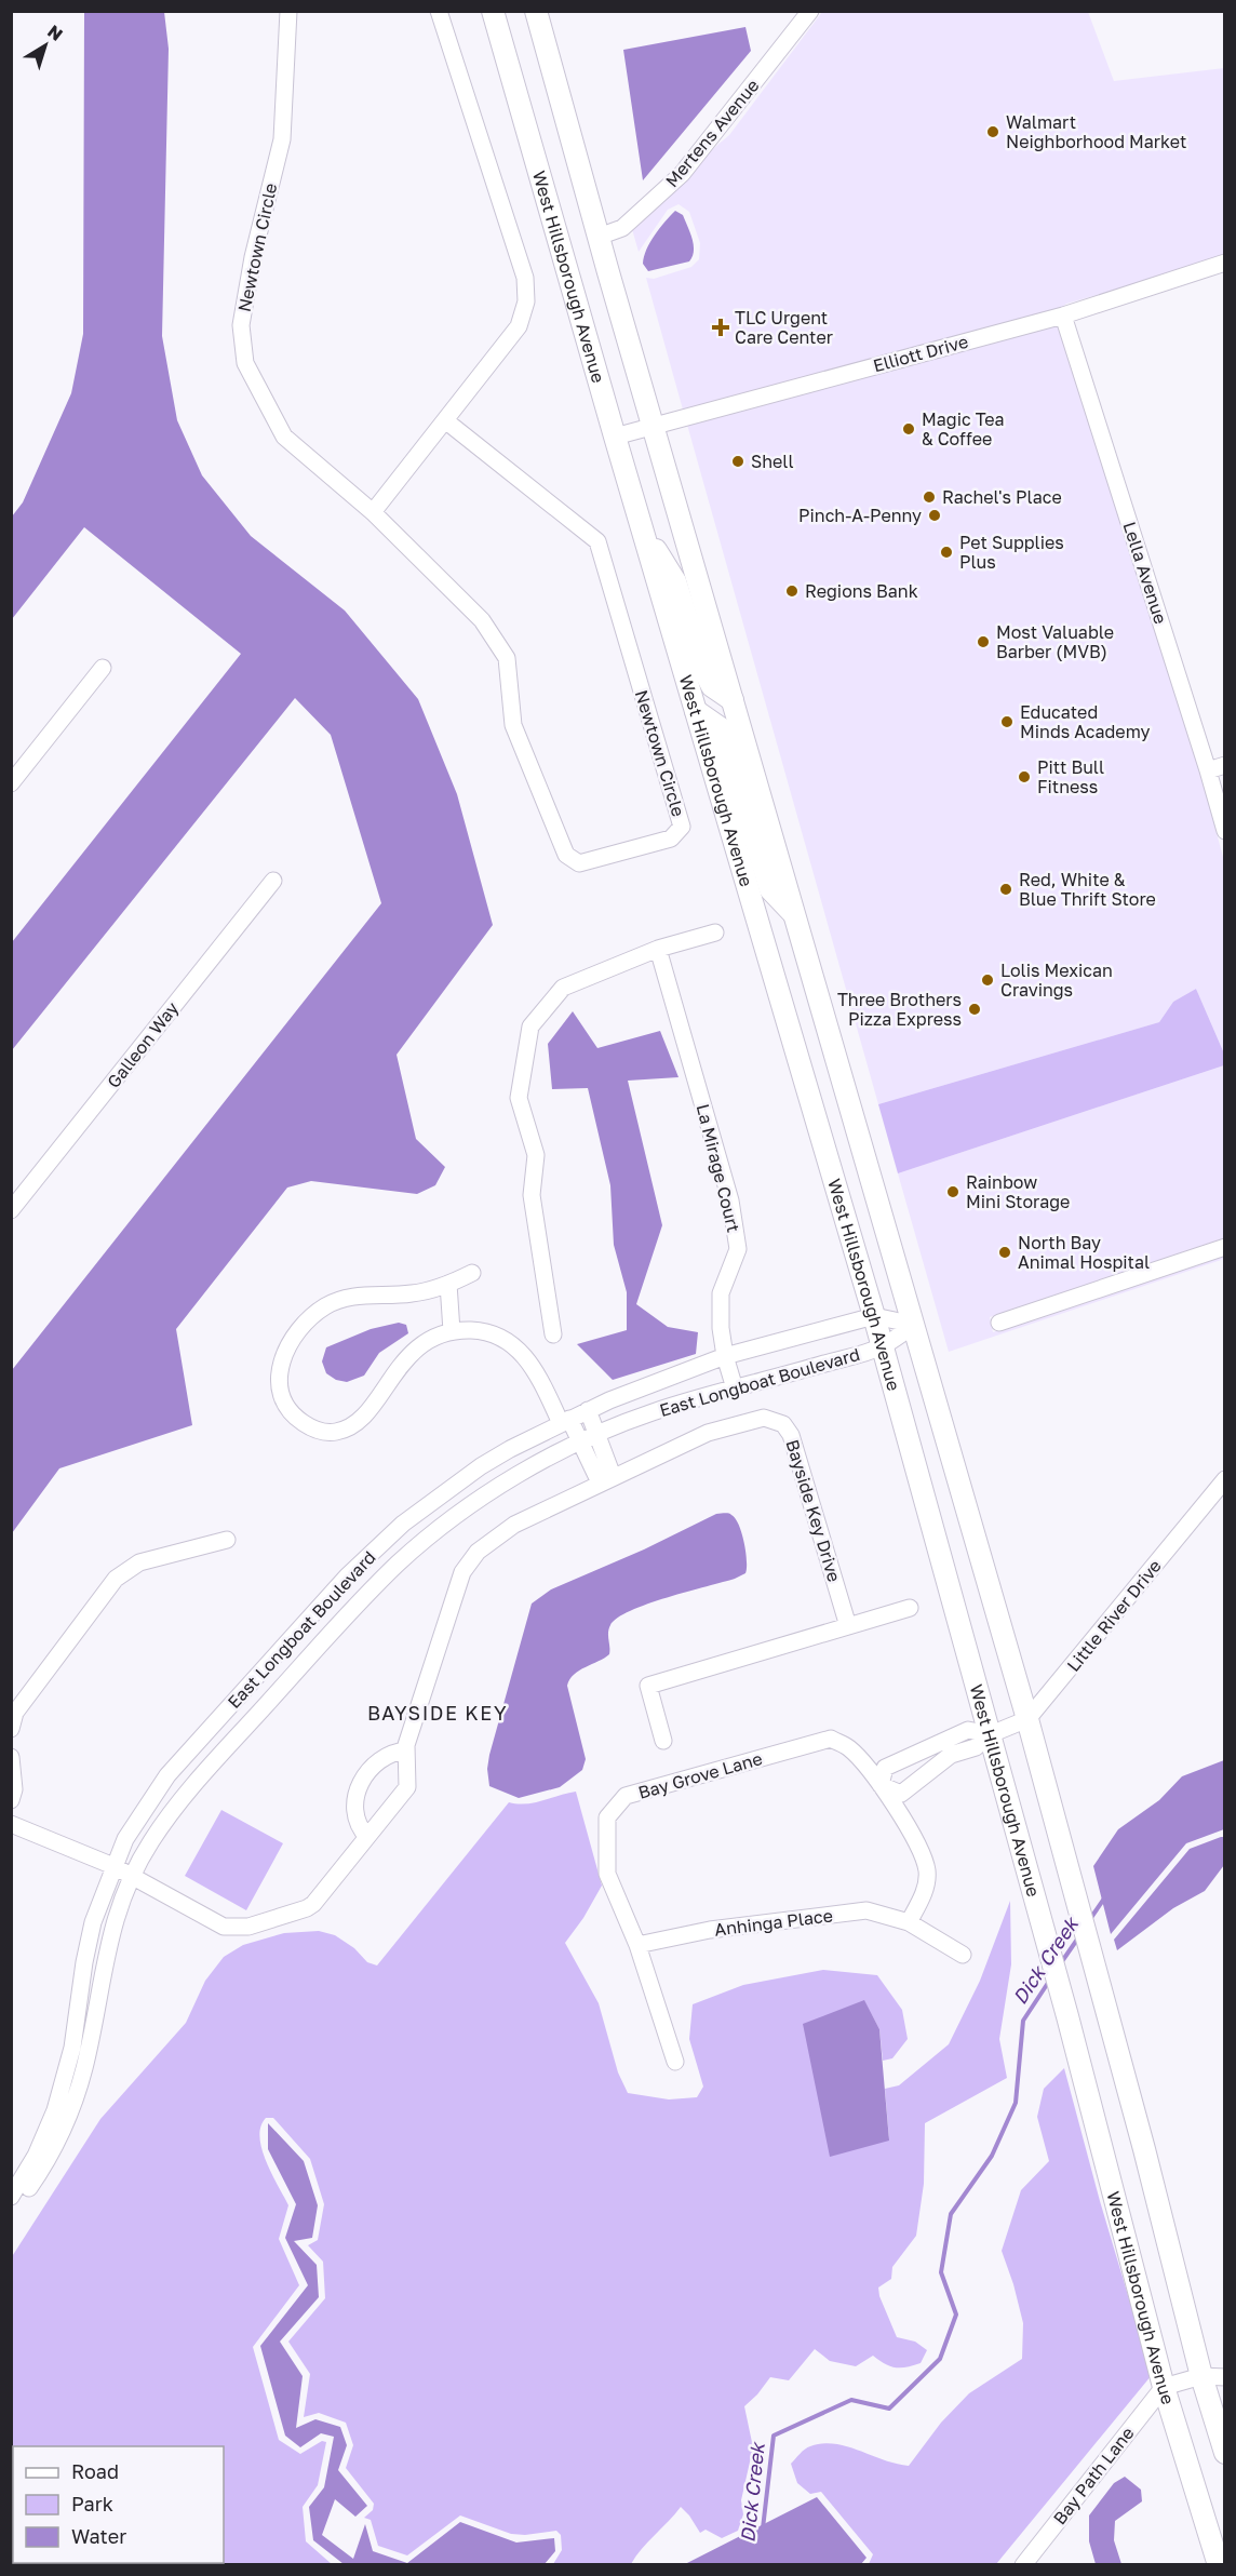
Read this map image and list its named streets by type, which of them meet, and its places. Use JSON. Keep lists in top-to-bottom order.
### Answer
{
  "streets": {
    "main road": ["West Hillsborough Avenue"],
    "street": [
      "Mertens Avenue",
      "Newtown Circle",
      "Elliott Drive",
      "Lella Avenue",
      "Galleon Way",
      "La Mirage Court",
      "East Longboat Boulevard",
      "Bayside Key Drive",
      "Little River Drive",
      "Bay Grove Lane",
      "Anhinga Place",
      "Bay Path Lane"
    ]
  },
  "crossings": [
    ["West Hillsborough Avenue", "Elliott Drive"],
    ["West Hillsborough Avenue", "East Longboat Boulevard"],
    ["West Hillsborough Avenue", "Little River Drive"],
    ["West Hillsborough Avenue", "Bay Path Lane"],
    ["Elliott Drive", "Lella Avenue"],
    ["La Mirage Court", "East Longboat Boulevard"],
    ["East Longboat Boulevard", "Bayside Key Drive"],
    ["Bay Grove Lane", "Anhinga Place"]
  ],
  "districts": ["BAYSIDE KEY"],
  "water": ["Dick Creek"],
  "places": {
    "other": [
      "Walmart Neighborhood Market",
      "Magic Tea & Coffee",
      "Shell",
      "Rachel's Place",
      "Pinch-A-Penny",
      "Pet Supplies Plus",
      "Regions Bank",
      "Most Valuable Barber (MVB)",
      "Educated Minds Academy",
      "Pitt Bull Fitness",
      "Red, White & Blue Thrift Store",
      "Lolis Mexican Cravings",
      "Three Brothers Pizza Express",
      "Rainbow Mini Storage",
      "North Bay Animal Hospital"
    ],
    "health": ["TLC Urgent Care Center"]
  },
  "legend": ["Road", "Park", "Water"],
  "north": "top right"
}
